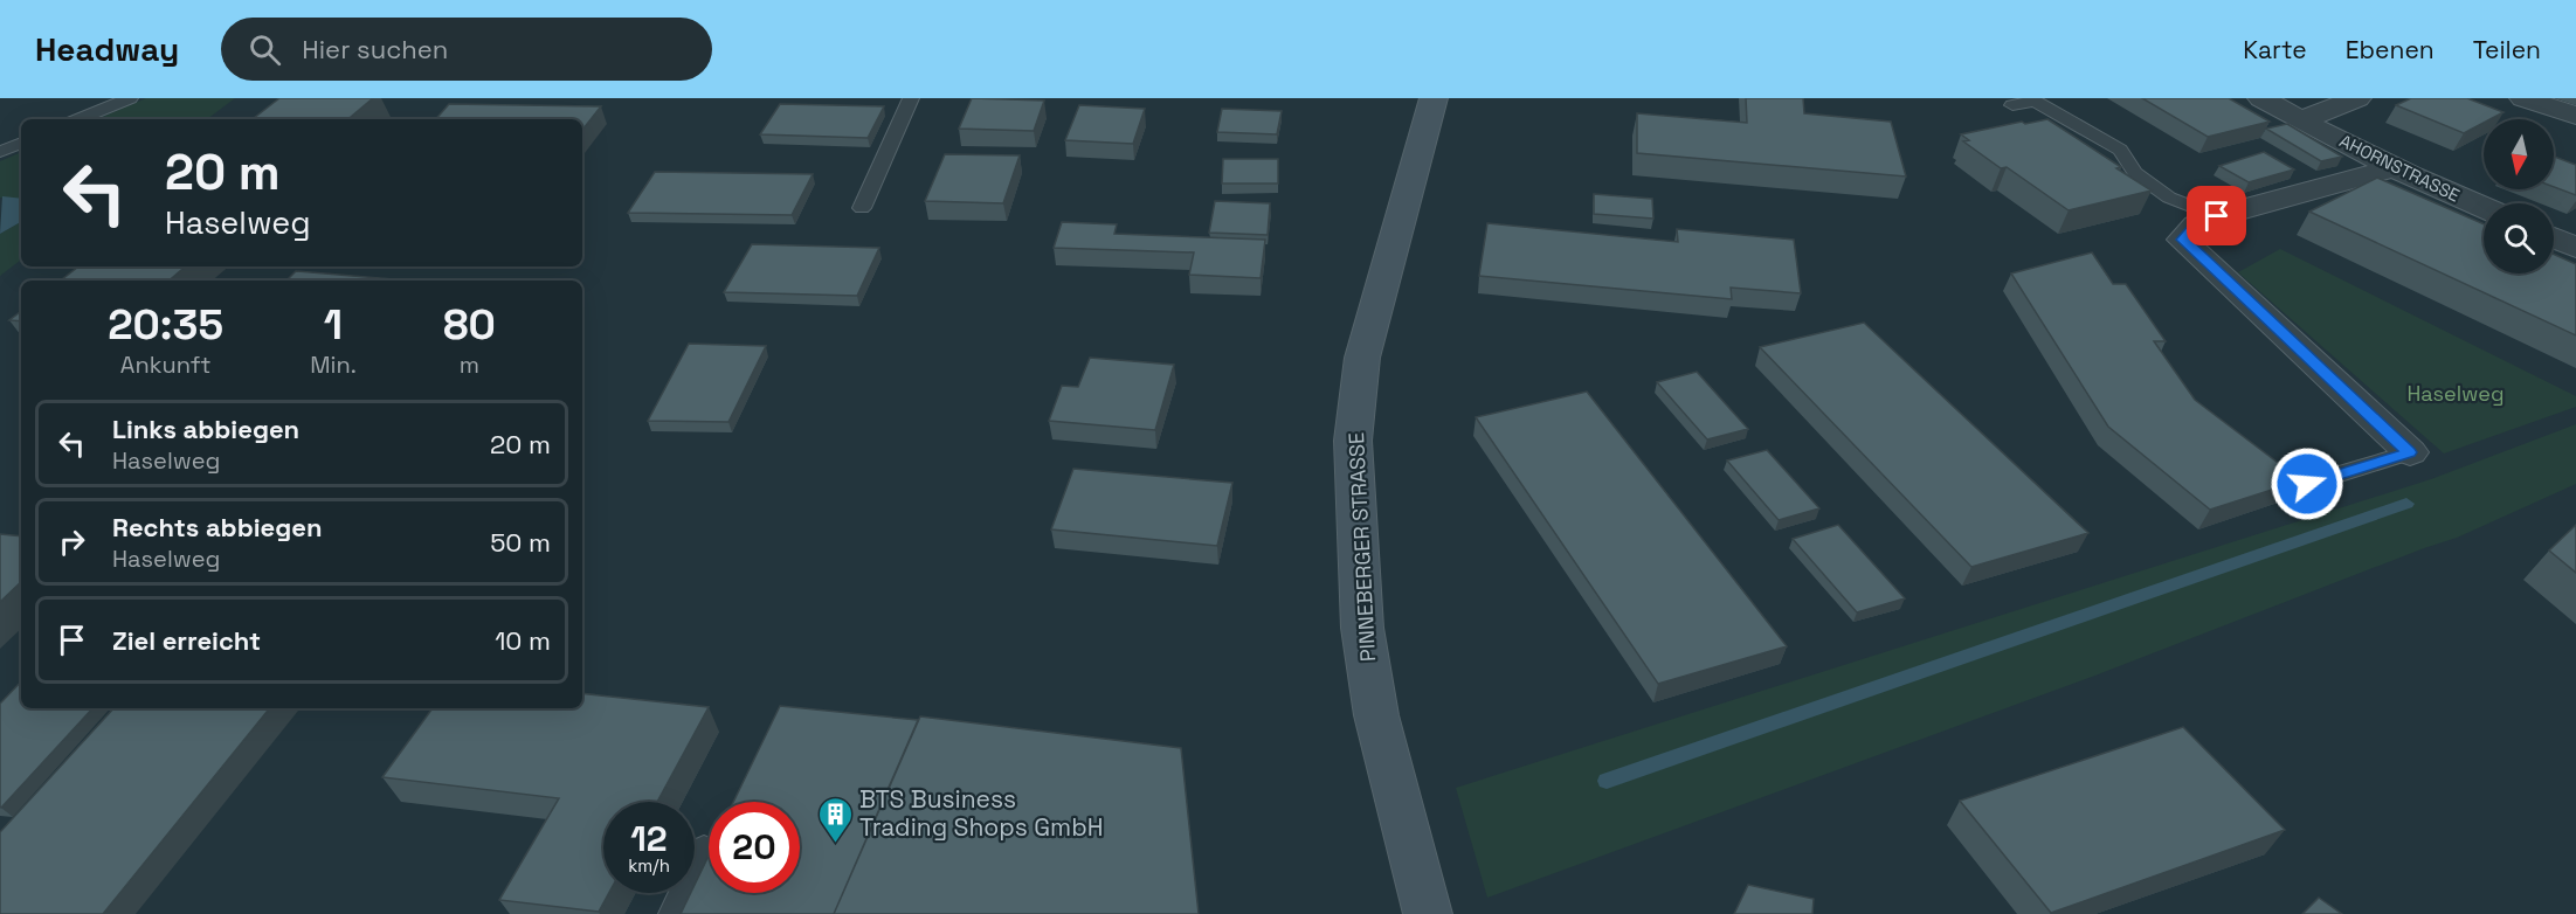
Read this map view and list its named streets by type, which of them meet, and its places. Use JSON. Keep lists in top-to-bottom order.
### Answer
{
  "streets": {
    "main road": ["PINNEBERGER STRASSE"],
    "street": ["AHORNSTRASSE"]
  },
  "parks": ["Haselweg"],
  "places": {
    "building": ["BTS Business Trading Shops GmbH"]
  },
  "north": "bottom",
  "page": {
    "header": "Headway",
    "search": "Hier suchen",
    "nav": ["Karte", "Ebenen", "Teilen"],
    "turn": ["20 m", "Haselweg"],
    "eta": [
      "20:35",
      "Ankunft",
      "1",
      "Min.",
      "80",
      "m"
    ],
    "list": [
      {
        "name": "Links abbiegen",
        "note": "Haselweg",
        "value": "20 m"
      },
      {
        "name": "Rechts abbiegen",
        "note": "Haselweg",
        "value": "50 m"
      },
      {
        "name": "Ziel erreicht",
        "value": "10 m"
      }
    ],
    "speed": "12 km/h",
    "limit": "20"
  }
}
